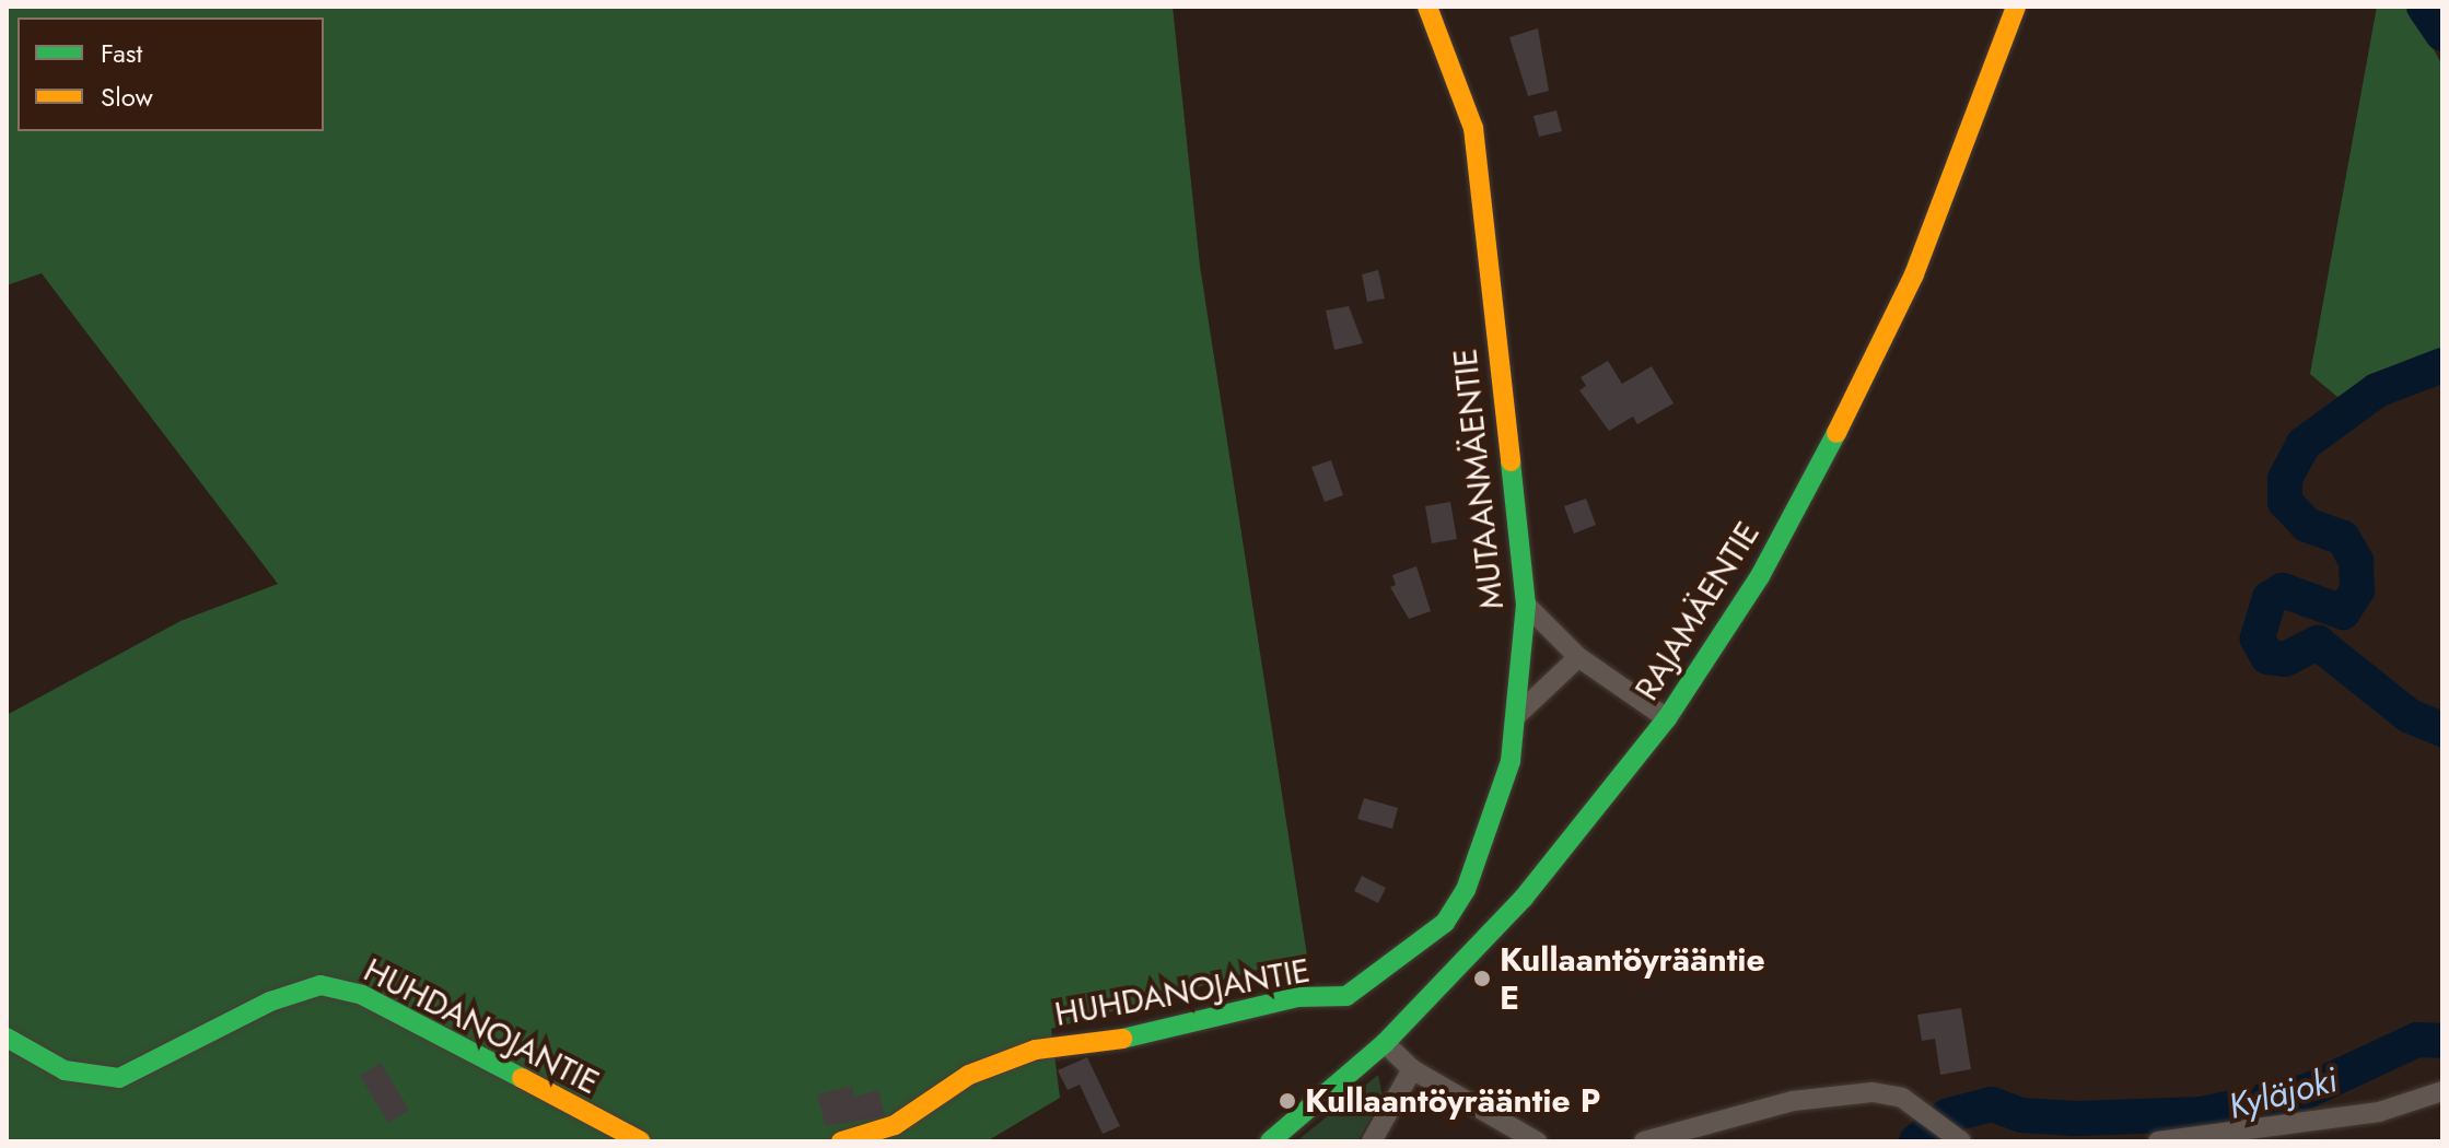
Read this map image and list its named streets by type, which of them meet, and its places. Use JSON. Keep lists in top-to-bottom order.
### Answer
{
  "streets": {
    "street": ["MUTAANMÄENTIE", "RAJAMÄENTIE", "HUHDANOJANTIE"]
  },
  "crossings": [
    ["MUTAANMÄENTIE", "HUHDANOJANTIE"]
  ],
  "water": ["Kyläjoki"],
  "places": ["Kullaantöyrääntie E", "Kullaantöyrääntie P"],
  "legend": ["Fast", "Slow"]
}
